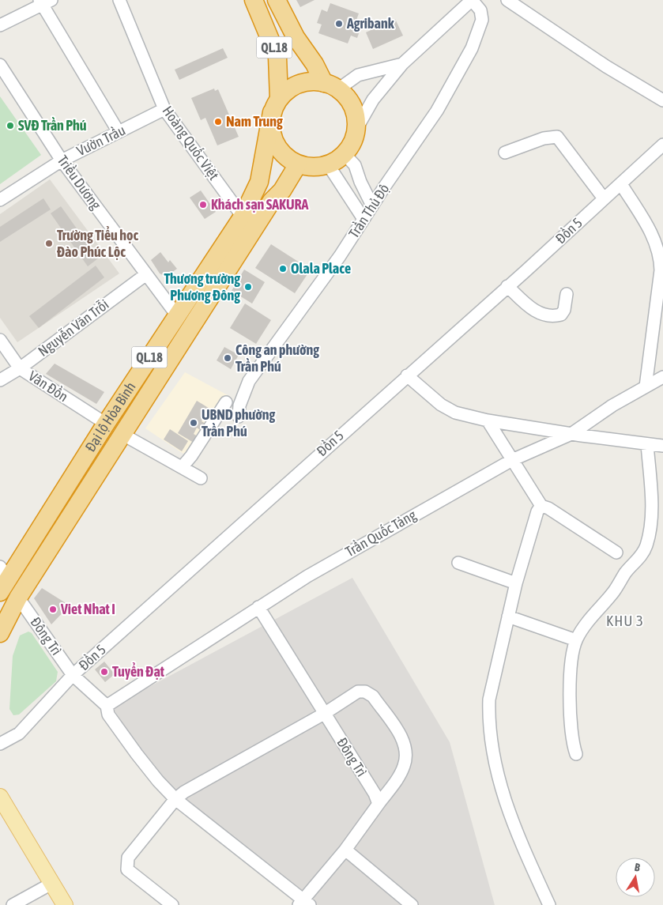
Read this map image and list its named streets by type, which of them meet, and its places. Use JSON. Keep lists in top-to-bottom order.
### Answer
{
  "streets": {
    "highway": ["QL.18", "Đại lộ Hòa Bình"],
    "street": [
      "Vườn Trầu",
      "Hoàng Quốc Việt",
      "Triều Dương",
      "Trần Thủ Độ",
      "Đồn 5",
      "Nguyễn Văn Trỗi",
      "Vân Đồn",
      "Trần Quốc Tảng",
      "Đông Trì"
    ]
  },
  "crossings": [
    ["QL.18", "Đại lộ Hòa Bình"],
    ["Vườn Trầu", "Hoàng Quốc Việt"],
    ["Vườn Trầu", "Triều Dương"],
    ["Hoàng Quốc Việt", "Đại lộ Hòa Bình"],
    ["Triều Dương", "Nguyễn Văn Trỗi"],
    ["Triều Dương", "Đại lộ Hòa Bình"],
    ["Đồn 5", "Đông Trì"],
    ["Nguyễn Văn Trỗi", "Vân Đồn"],
    ["Vân Đồn", "Đại lộ Hòa Bình"],
    ["Đại lộ Hòa Bình", "Đông Trì"],
    ["Trần Quốc Tảng", "Đông Trì"]
  ],
  "districts": ["KHU 3"],
  "places": [
    "Agribank",
    "Nam Trung",
    "SVĐ Trần Phú",
    "Khách sạn SAKURA",
    "Trường Tiểu học Đào Phúc Lộc",
    "Olala Place",
    "Thương trường Phương Đông",
    "Công an phường Trần Phú",
    "UBND phường Trần Phú",
    "Viet Nhat I",
    "Tuyển Đạt"
  ],
  "north": "top"
}
